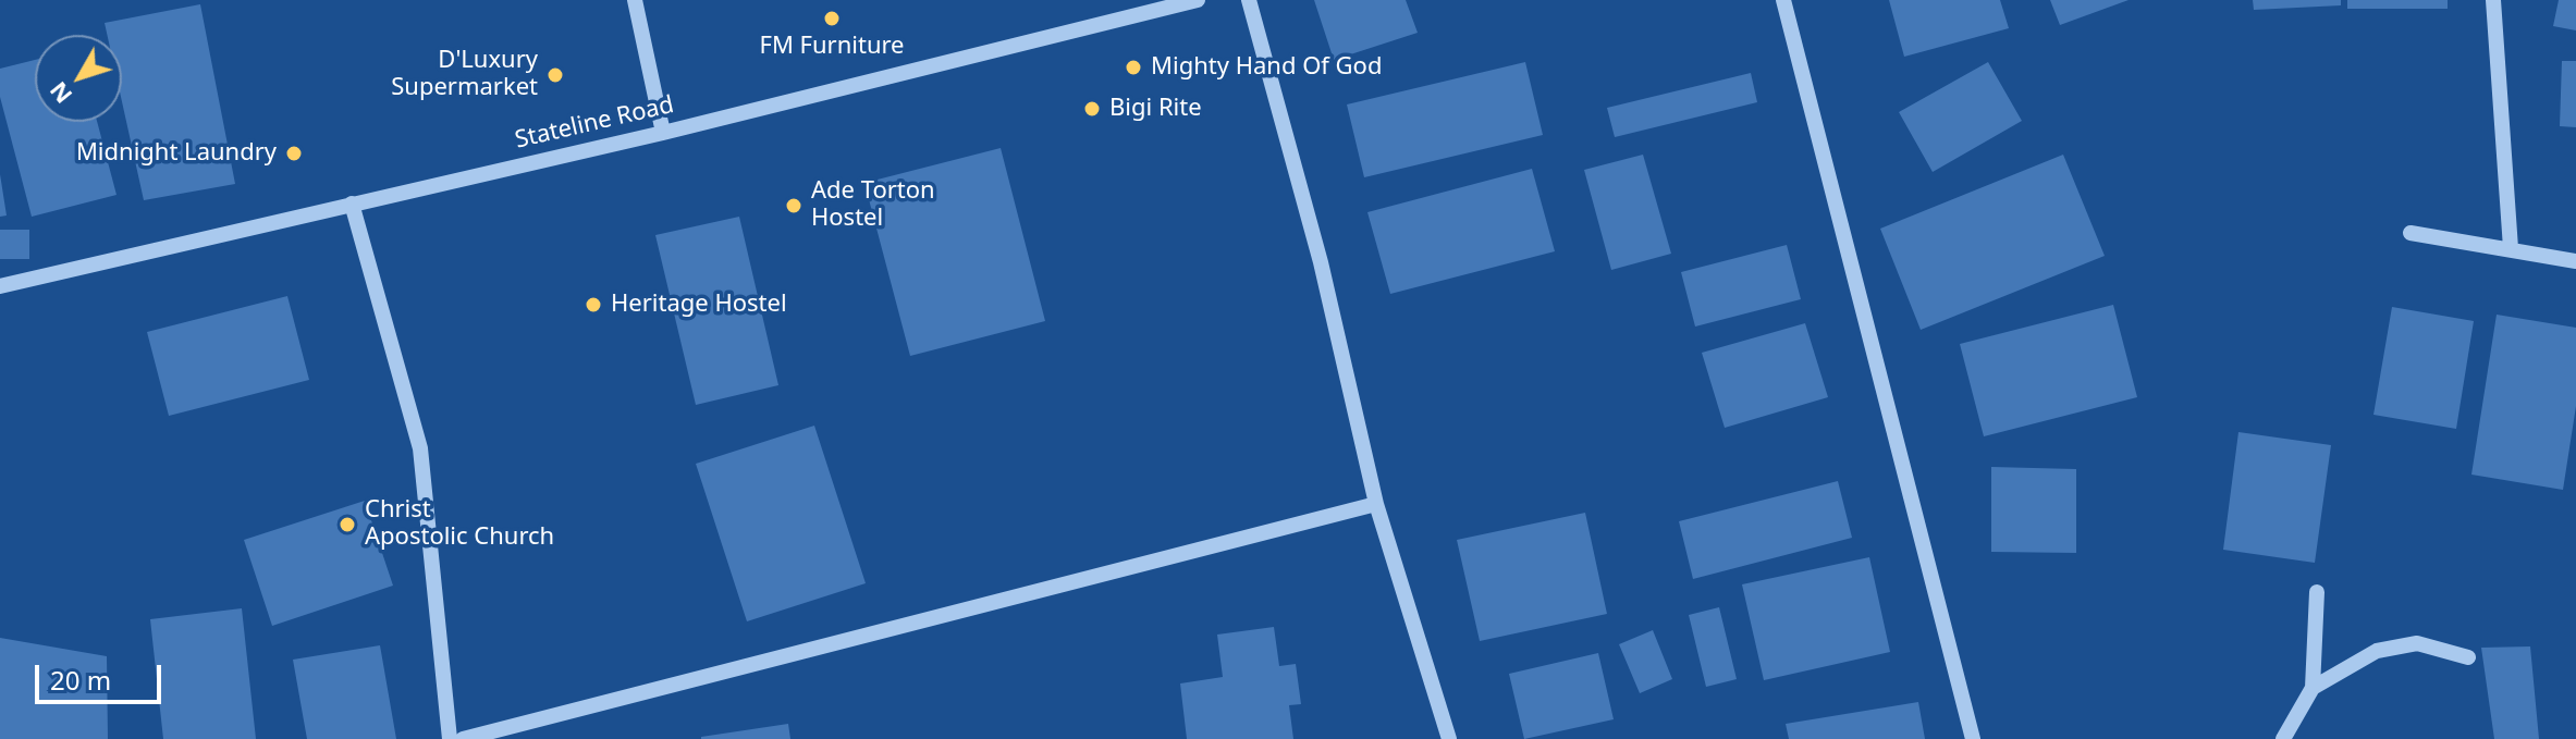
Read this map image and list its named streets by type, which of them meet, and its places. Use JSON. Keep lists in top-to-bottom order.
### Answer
{
  "streets": {
    "street": ["Stateline Road"]
  },
  "places": [
    "FM Furniture",
    "Mighty Hand Of God",
    "D'Luxury Supermarket",
    "Bigi Rite",
    "Midnight Laundry",
    "Ade Torton Hostel",
    "Heritage Hostel",
    "Christ Apostolic Church"
  ],
  "scale_bar": "20 m",
  "north": "bottom left"
}
